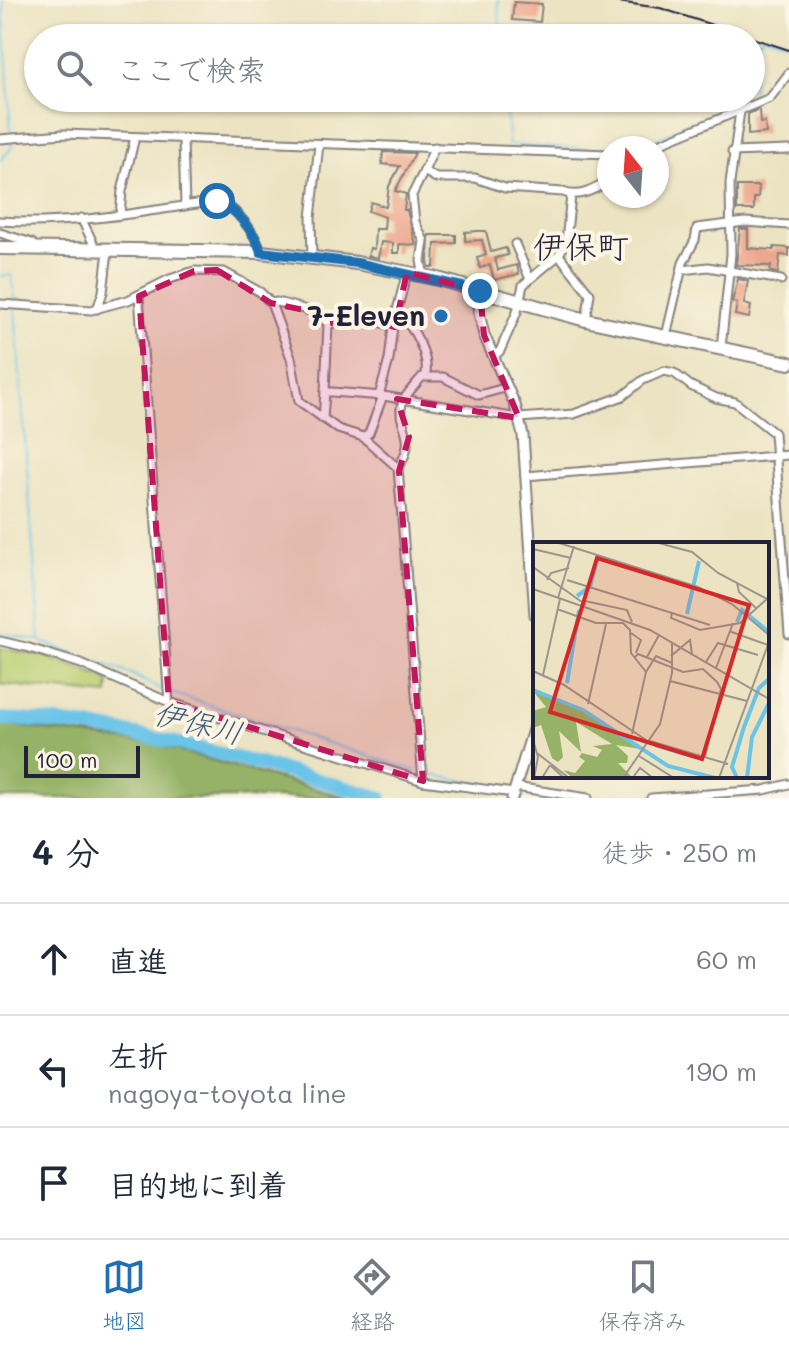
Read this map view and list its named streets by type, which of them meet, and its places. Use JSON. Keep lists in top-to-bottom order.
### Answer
{
  "districts": ["伊保町"],
  "water": ["伊保川"],
  "places": ["7-Eleven"],
  "scale_bar": "100 m",
  "north": "top",
  "page": {
    "search": "ここで検索",
    "scale": "100 m",
    "heading": ["4 分", "徒歩 · 250 m"],
    "list": [
      ["直進", "60 m"],
      ["左折", "nagoya-toyota line", "190 m"],
      "目的地に到着"
    ],
    "nav": ["地図", "経路", "保存済み"]
  }
}
